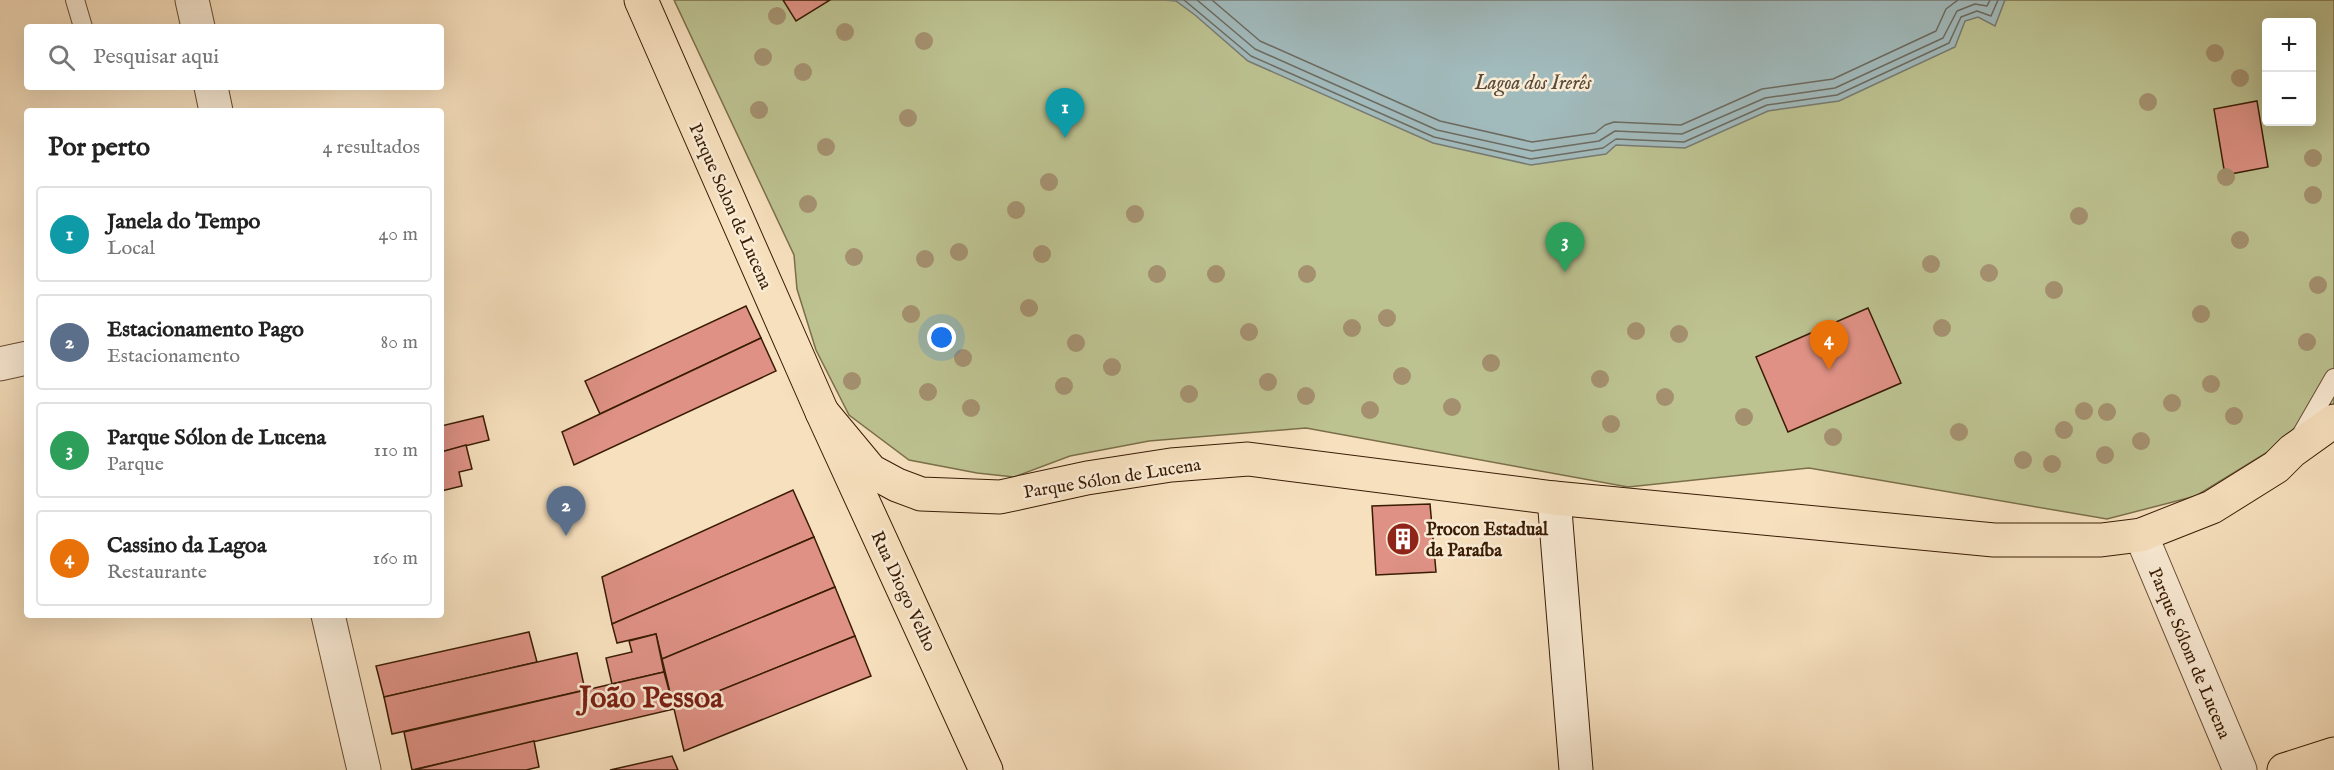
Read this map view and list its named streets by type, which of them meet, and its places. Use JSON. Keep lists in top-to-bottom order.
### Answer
{
  "streets": {
    "main road": ["Parque Solon de Lucena", "Parque Sólon de Lucena", "Rua Diogo Velho"],
    "street": ["Parque Sólom de Lucena"]
  },
  "crossings": [
    ["Parque Solon de Lucena", "Parque Sólon de Lucena"],
    ["Parque Solon de Lucena", "Rua Diogo Velho"],
    ["Parque Sólon de Lucena", "Rua Diogo Velho"],
    ["Parque Sólon de Lucena", "Parque Sólom de Lucena"]
  ],
  "districts": ["João Pessoa"],
  "water": ["Lagoa dos Irerês"],
  "places": {
    "building": ["Procon Estadual da Paraíba"]
  },
  "page": {
    "map_buttons": ["+", "−"],
    "search": "Pesquisar aqui",
    "pins": [
      "1",
      "3",
      "4",
      "2"
    ],
    "heading": ["Por perto", "4 resultados"],
    "list": [
      {
        "mark": "1",
        "name": "Janela do Tempo",
        "note": "Local",
        "value": "40 m"
      },
      {
        "mark": "2",
        "name": "Estacionamento Pago",
        "note": "Estacionamento",
        "value": "80 m"
      },
      {
        "mark": "3",
        "name": "Parque Sólon de Lucena",
        "note": "Parque",
        "value": "110 m"
      },
      {
        "mark": "4",
        "name": "Cassino da Lagoa",
        "note": "Restaurante",
        "value": "160 m"
      }
    ]
  }
}
